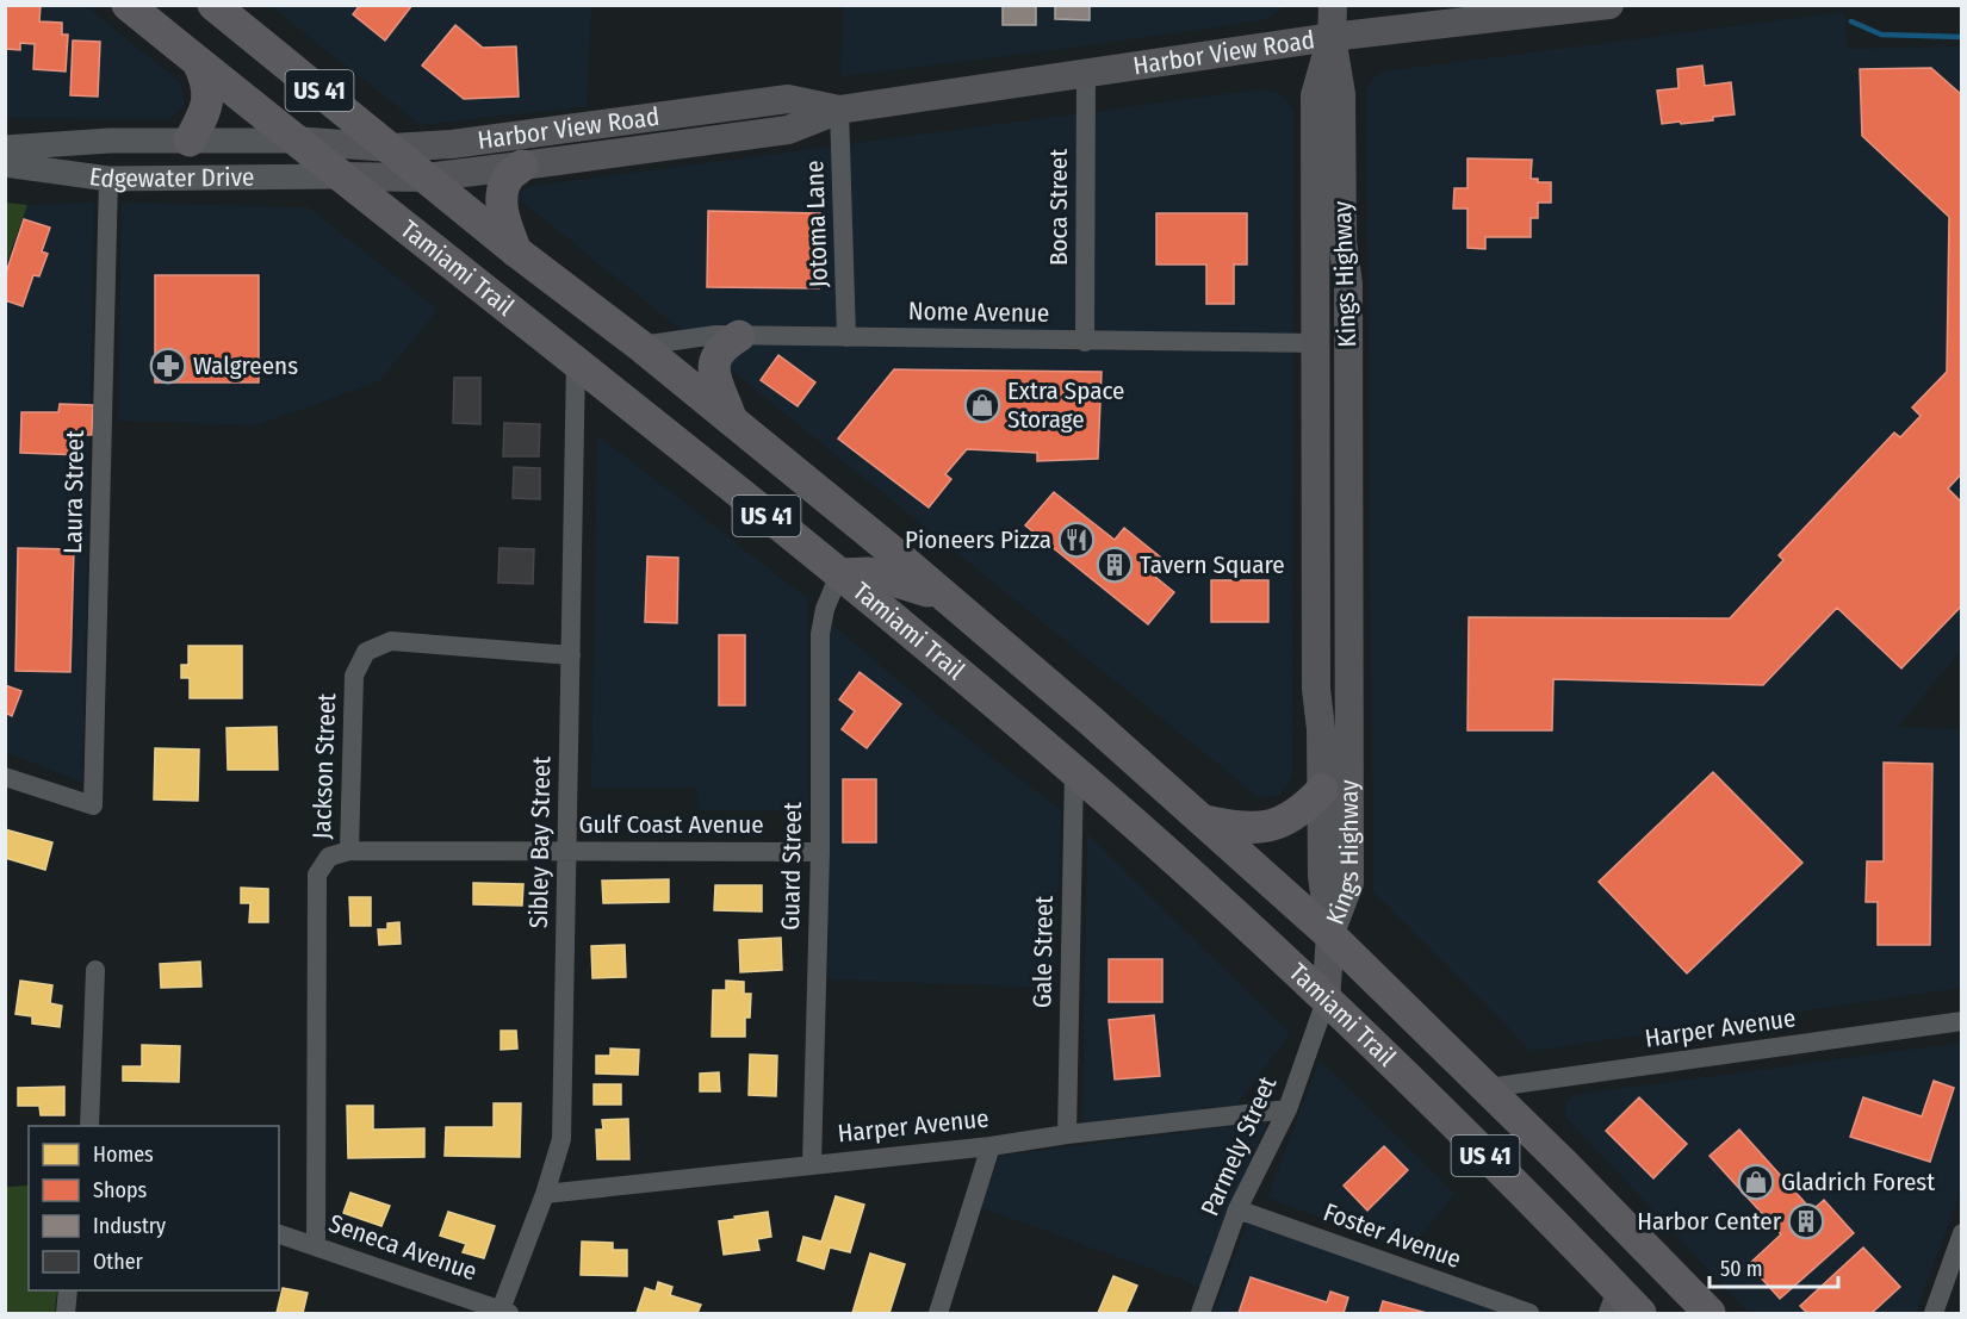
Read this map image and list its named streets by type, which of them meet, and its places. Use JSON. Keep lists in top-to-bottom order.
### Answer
{
  "streets": {
    "main road": [
      "Harbor View Road",
      "US 41",
      "Tamiami Trail",
      "Kings Highway"
    ],
    "street": [
      "Edgewater Drive",
      "Boca Street",
      "Jotoma Lane",
      "Nome Avenue",
      "Laura Street",
      "Jackson Street",
      "Gulf Coast Avenue",
      "Sibley Bay Street",
      "Guard Street",
      "Gale Street",
      "Harper Avenue",
      "Parmely Street",
      "Foster Avenue",
      "Seneca Avenue"
    ]
  },
  "crossings": [
    ["Harbor View Road", "Edgewater Drive"],
    ["Harbor View Road", "Boca Street"],
    ["Harbor View Road", "Jotoma Lane"],
    ["Harbor View Road", "Tamiami Trail"],
    ["Harbor View Road", "Kings Highway"],
    ["Edgewater Drive", "Tamiami Trail"],
    ["Edgewater Drive", "Laura Street"],
    ["Boca Street", "Nome Avenue"],
    ["Jotoma Lane", "Nome Avenue"],
    ["Tamiami Trail", "Kings Highway"],
    ["Tamiami Trail", "Nome Avenue"],
    ["Tamiami Trail", "Sibley Bay Street"],
    ["Tamiami Trail", "Guard Street"],
    ["Tamiami Trail", "Gale Street"],
    ["Tamiami Trail", "Harper Avenue"],
    ["Tamiami Trail", "Parmely Street"],
    ["Kings Highway", "Nome Avenue"],
    ["Jackson Street", "Gulf Coast Avenue"],
    ["Jackson Street", "Sibley Bay Street"],
    ["Jackson Street", "Seneca Avenue"],
    ["Gulf Coast Avenue", "Sibley Bay Street"],
    ["Gulf Coast Avenue", "Guard Street"],
    ["Sibley Bay Street", "Harper Avenue"],
    ["Sibley Bay Street", "Seneca Avenue"],
    ["Guard Street", "Harper Avenue"],
    ["Gale Street", "Harper Avenue"],
    ["Harper Avenue", "Parmely Street"],
    ["Parmely Street", "Foster Avenue"]
  ],
  "places": {
    "pharmacy": ["Walgreens"],
    "shop": ["Extra Space Storage", "Gladrich Forest"],
    "restaurant": ["Pioneers Pizza"],
    "building": ["Tavern Square", "Harbor Center"]
  },
  "legend": [
    "Homes",
    "Shops",
    "Industry",
    "Other"
  ],
  "scale_bar": "50 m"
}
